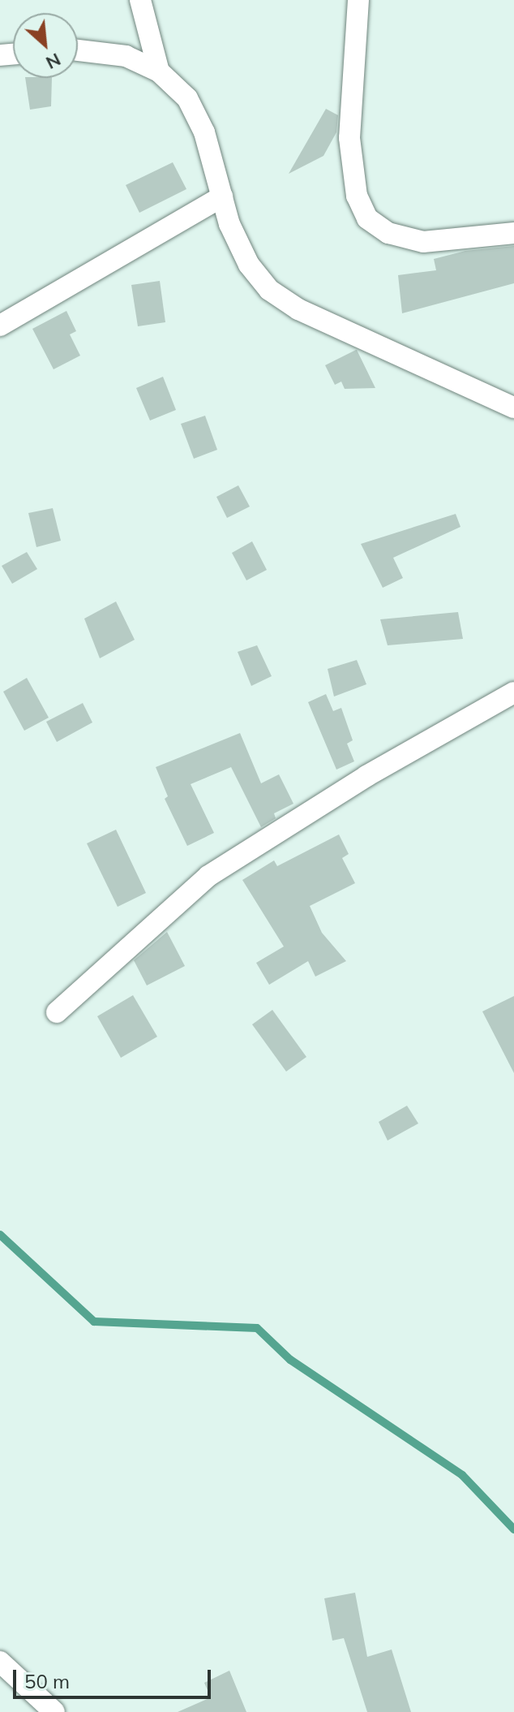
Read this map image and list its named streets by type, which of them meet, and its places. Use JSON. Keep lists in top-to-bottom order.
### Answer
{
  "scale_bar": "50 m",
  "north": "bottom right"
}
